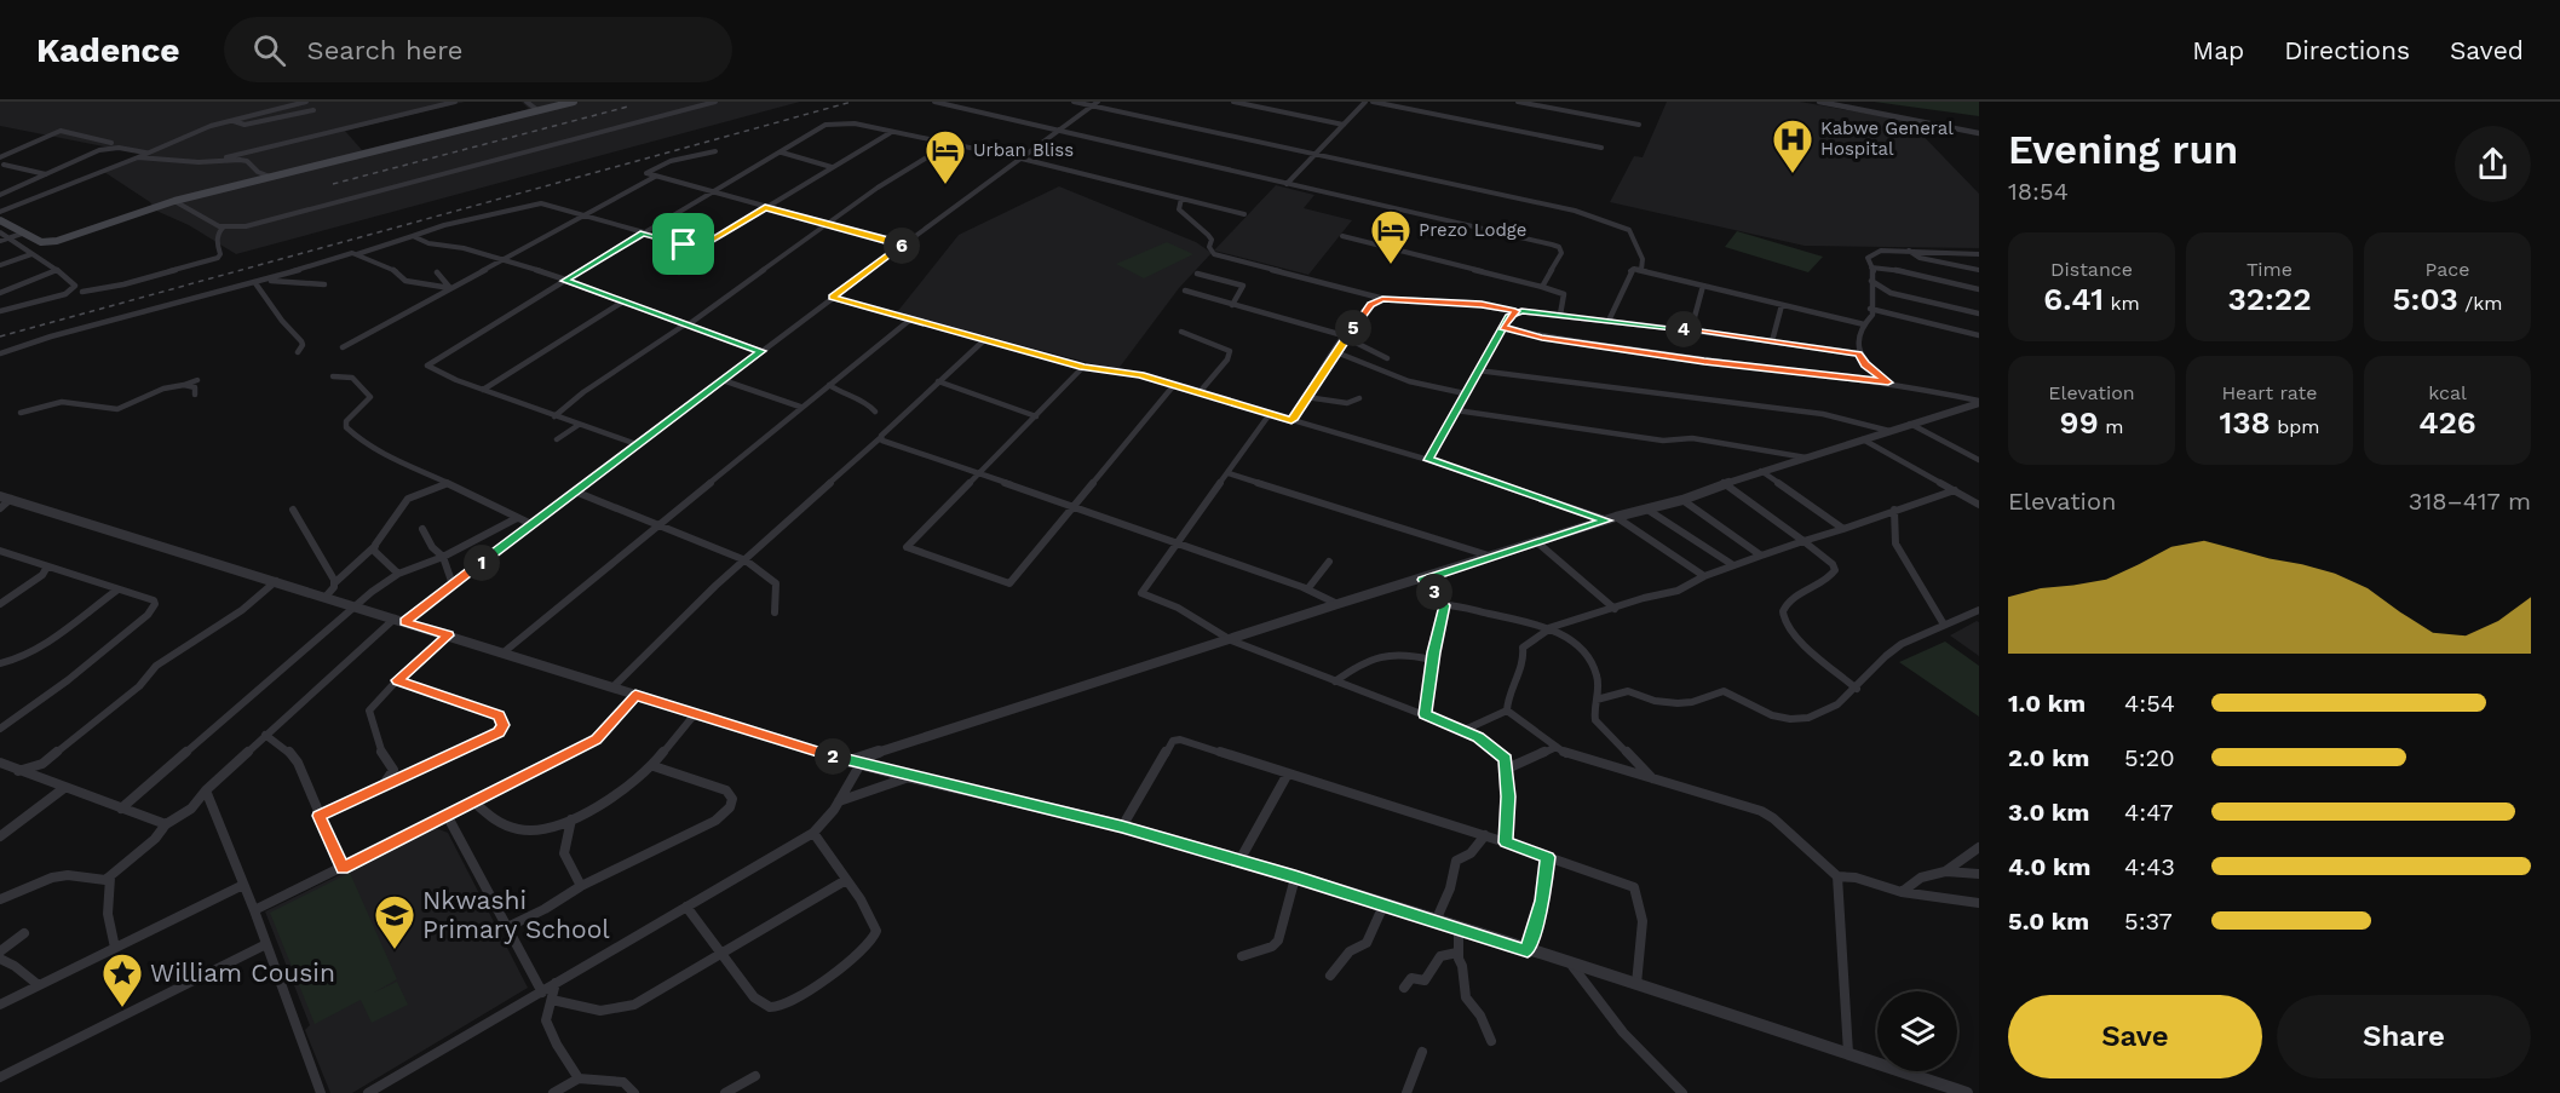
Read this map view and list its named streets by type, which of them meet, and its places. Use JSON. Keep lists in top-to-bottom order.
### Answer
{
  "places": {
    "hospital": ["Kabwe General Hospital"],
    "hotel": ["Urban Bliss", "Prezo Lodge"],
    "school or university": ["Nkwashi Primary School"],
    "place": ["William Cousin"]
  },
  "page": {
    "header": "Kadence",
    "search": "Search here",
    "nav": ["Map", "Directions", "Saved"],
    "heading": ["Evening run", "18:54"],
    "stats": [
      ["Distance", "6.41 km"],
      ["Time", "32:22"],
      ["Pace", "5:03 /km"],
      ["Elevation", "99 m"],
      ["Heart rate", "138 bpm"],
      ["kcal", "426"]
    ],
    "pins": [
      "6",
      "5",
      "4",
      "1",
      "3",
      "2"
    ],
    "chart": ["Elevation", "318–417 m"],
    "list": [
      {
        "name": "1.0 km",
        "note": "4:54"
      },
      {
        "name": "2.0 km",
        "note": "5:20"
      },
      {
        "name": "3.0 km",
        "note": "4:47"
      },
      {
        "name": "4.0 km",
        "note": "4:43"
      },
      {
        "name": "5.0 km",
        "note": "5:37"
      }
    ],
    "buttons": ["Save", "Share"]
  }
}
